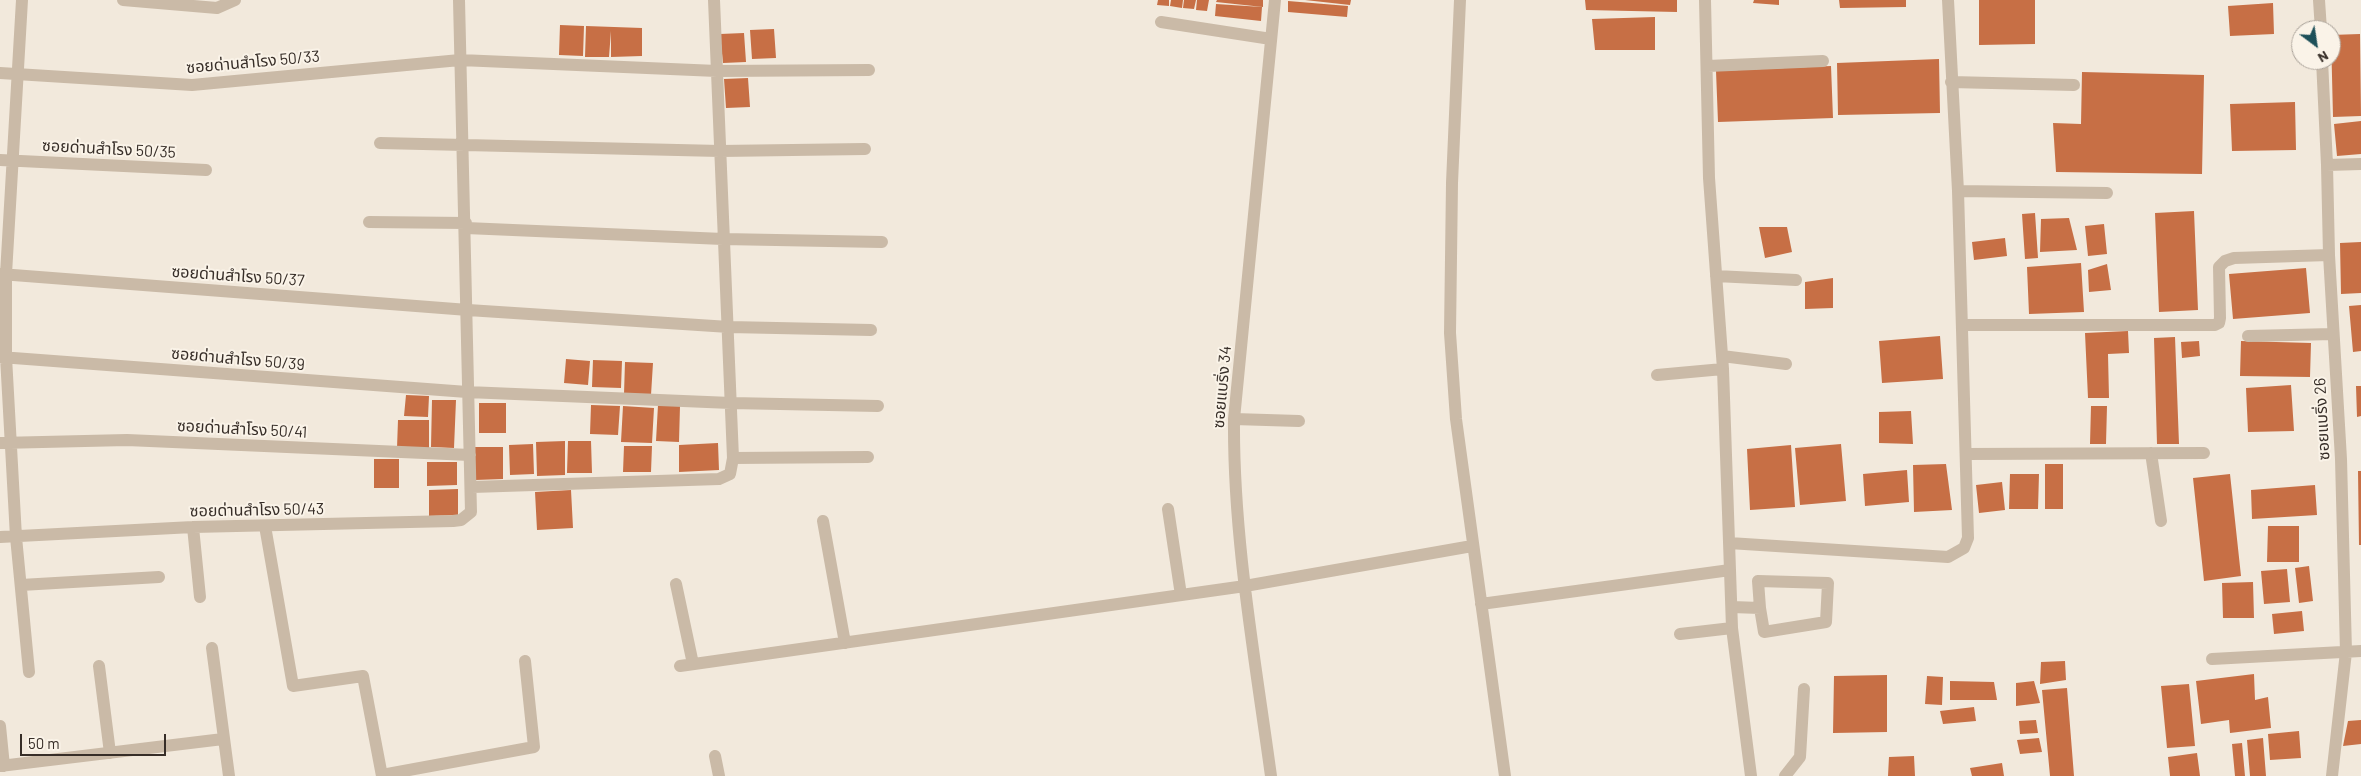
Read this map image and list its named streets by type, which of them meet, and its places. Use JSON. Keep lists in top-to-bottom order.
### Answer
{
  "streets": {
    "street": [
      "ซอยด่านสำโรง 50/33",
      "ซอยด่านสำโรง 50/35",
      "ซอยด่านสำโรง 50/37",
      "ซอยด่านสำโรง 50/39",
      "ซอยแบริ่ง 34",
      "ซอยแบริ่ง 26",
      "ซอยด่านสำโรง 50/41",
      "ซอยด่านสำโรง 50/43"
    ]
  },
  "crossings": [
    ["ซอยด่านสำโรง 50/33", "ซอยด่านสำโรง 50/43"],
    ["ซอยด่านสำโรง 50/37", "ซอยด่านสำโรง 50/43"],
    ["ซอยด่านสำโรง 50/39", "ซอยด่านสำโรง 50/43"],
    ["ซอยด่านสำโรง 50/41", "ซอยด่านสำโรง 50/43"]
  ],
  "scale_bar": "50 m",
  "north": "bottom right"
}
